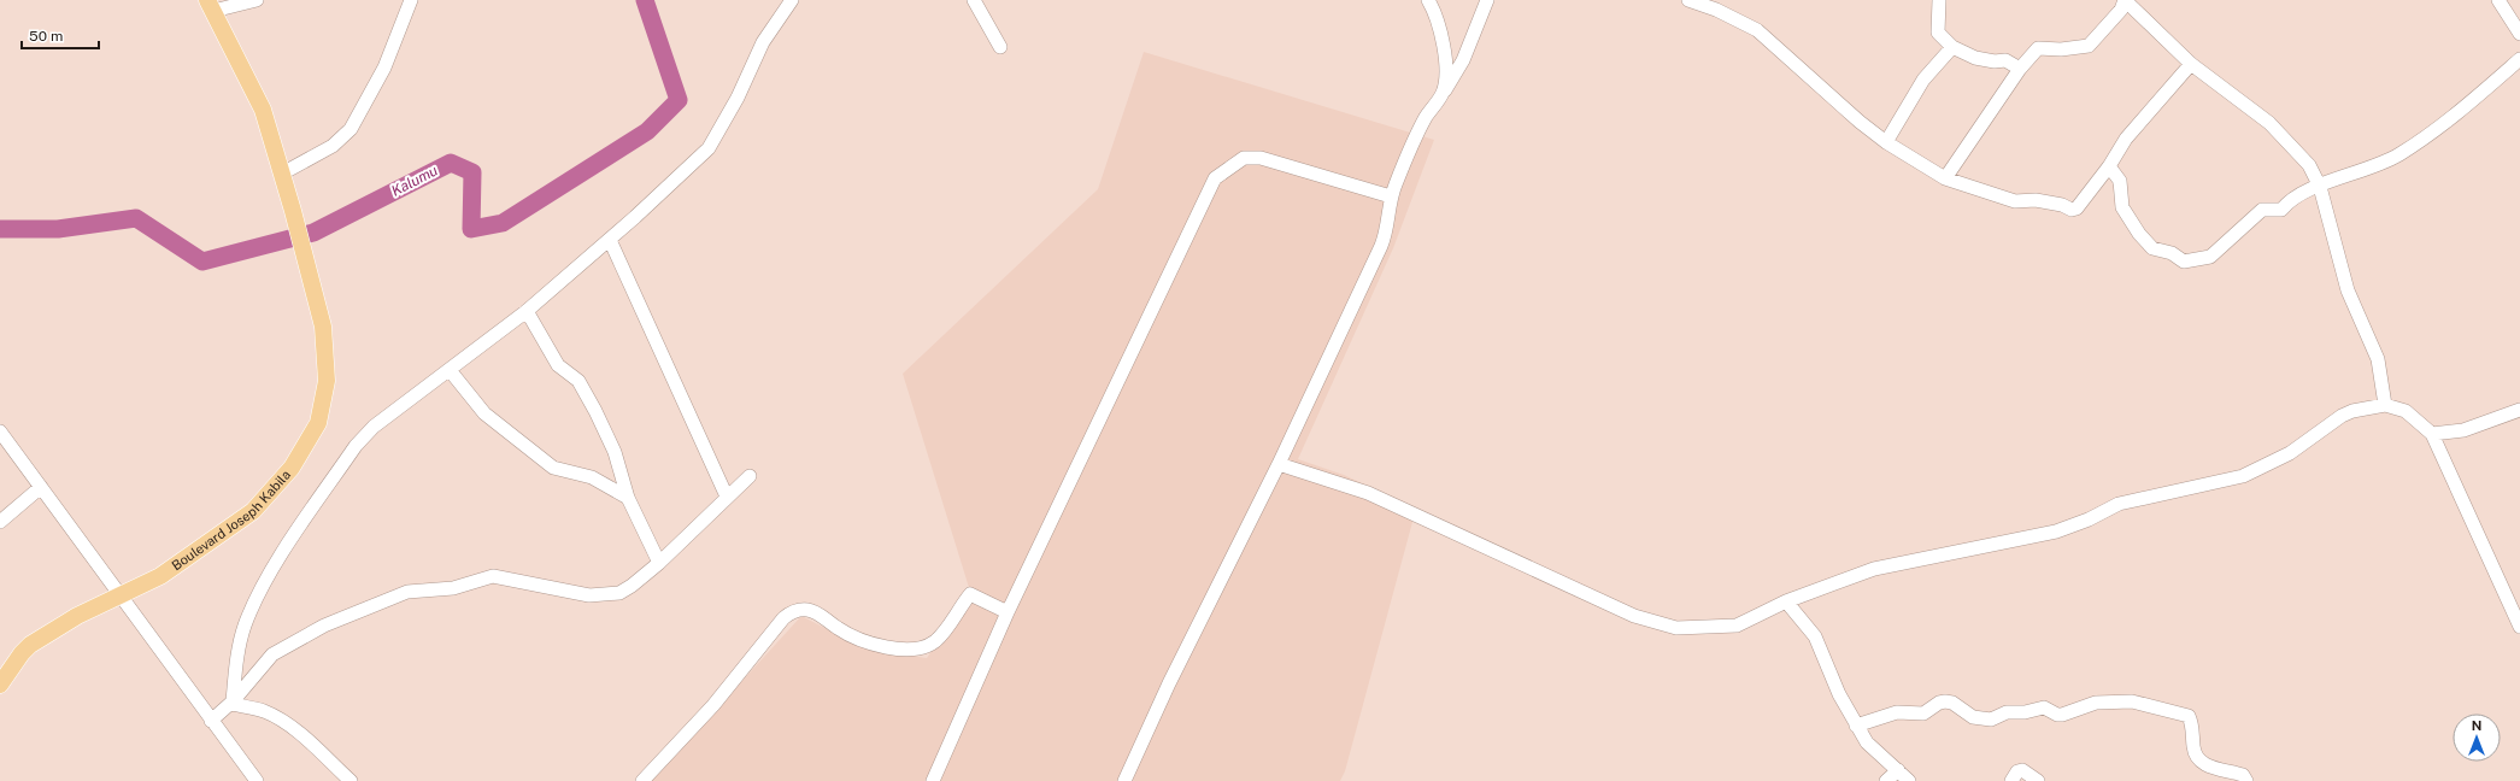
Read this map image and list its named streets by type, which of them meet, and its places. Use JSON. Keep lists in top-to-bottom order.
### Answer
{
  "streets": {
    "main road": ["Boulevard Joseph Kabila"]
  },
  "water": ["Kalumu"],
  "scale_bar": "50 m",
  "north": "top"
}
